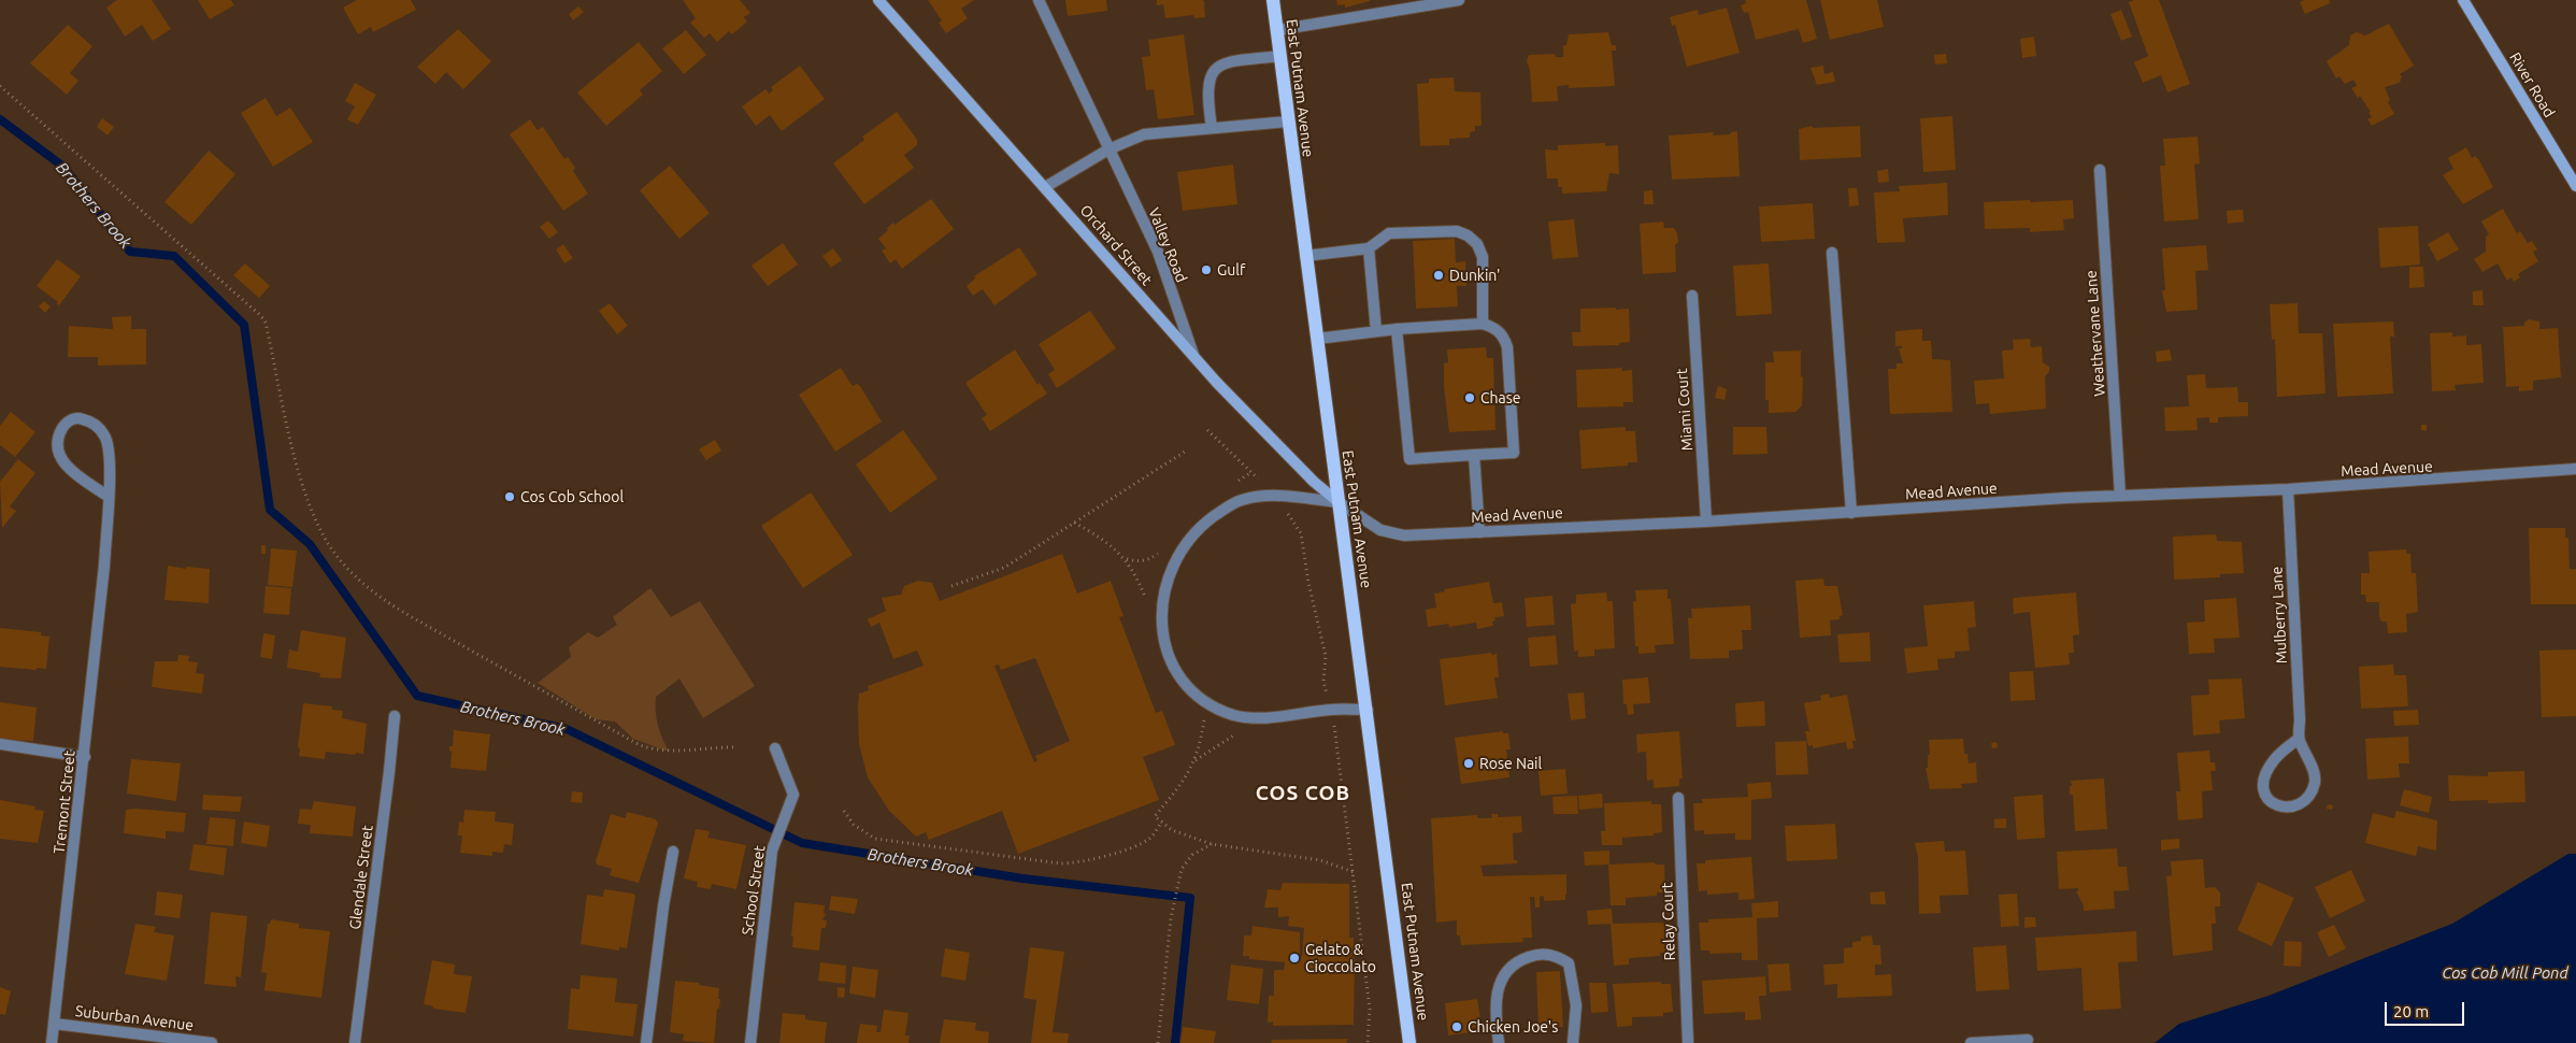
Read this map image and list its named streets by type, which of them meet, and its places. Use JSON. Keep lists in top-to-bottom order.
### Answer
{
  "streets": {
    "main road": ["River Road", "East Putnam Avenue", "Orchard Street"],
    "street": [
      "Valley Road",
      "Weathervane Lane",
      "Miami Court",
      "Mead Avenue",
      "Mulberry Lane",
      "Tremont Street",
      "Glendale Street",
      "School Street",
      "Relay Court",
      "Suburban Avenue"
    ]
  },
  "crossings": [
    ["East Putnam Avenue", "Orchard Street"],
    ["East Putnam Avenue", "Mead Avenue"],
    ["Orchard Street", "Valley Road"],
    ["Orchard Street", "Mead Avenue"],
    ["Weathervane Lane", "Mead Avenue"],
    ["Miami Court", "Mead Avenue"],
    ["Mead Avenue", "Mulberry Lane"],
    ["Tremont Street", "Suburban Avenue"]
  ],
  "districts": ["COS COB"],
  "water": ["Brothers Brook", "Cos Cob Mill Pond"],
  "places": [
    "Gulf",
    "Dunkin'",
    "Chase",
    "Cos Cob School",
    "Rose Nail",
    "Gelato & Cioccolato",
    "Chicken Joe's"
  ],
  "scale_bar": "20 m"
}
